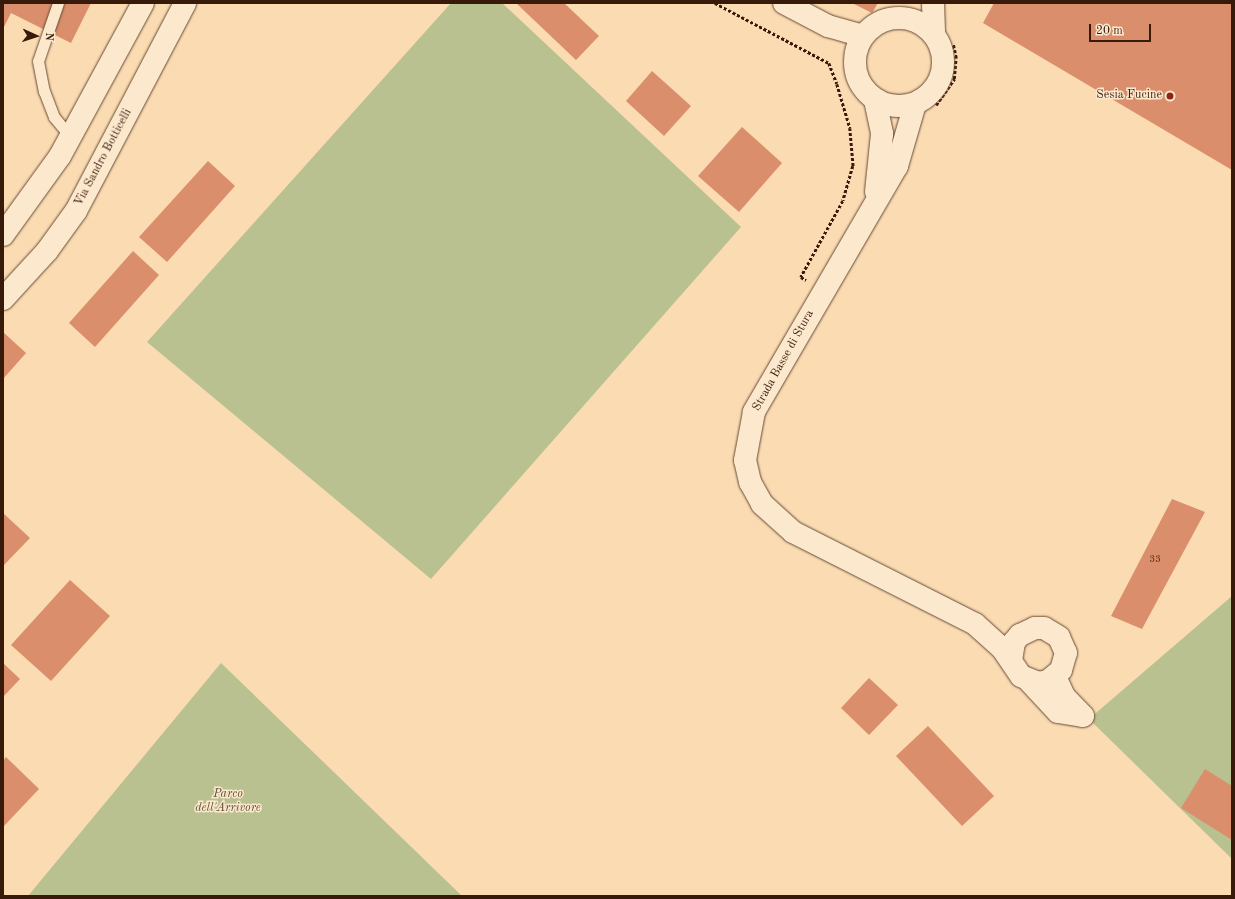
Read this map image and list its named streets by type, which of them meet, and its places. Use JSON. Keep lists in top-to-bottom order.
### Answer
{
  "streets": {
    "street": ["Via Sandro Botticelli", "Strada Basse di Stura"]
  },
  "parks": ["Parco dell'Arrivore"],
  "places": ["Sesia Fucine"],
  "house_numbers": ["33"],
  "scale_bar": "20 m",
  "north": "right"
}
